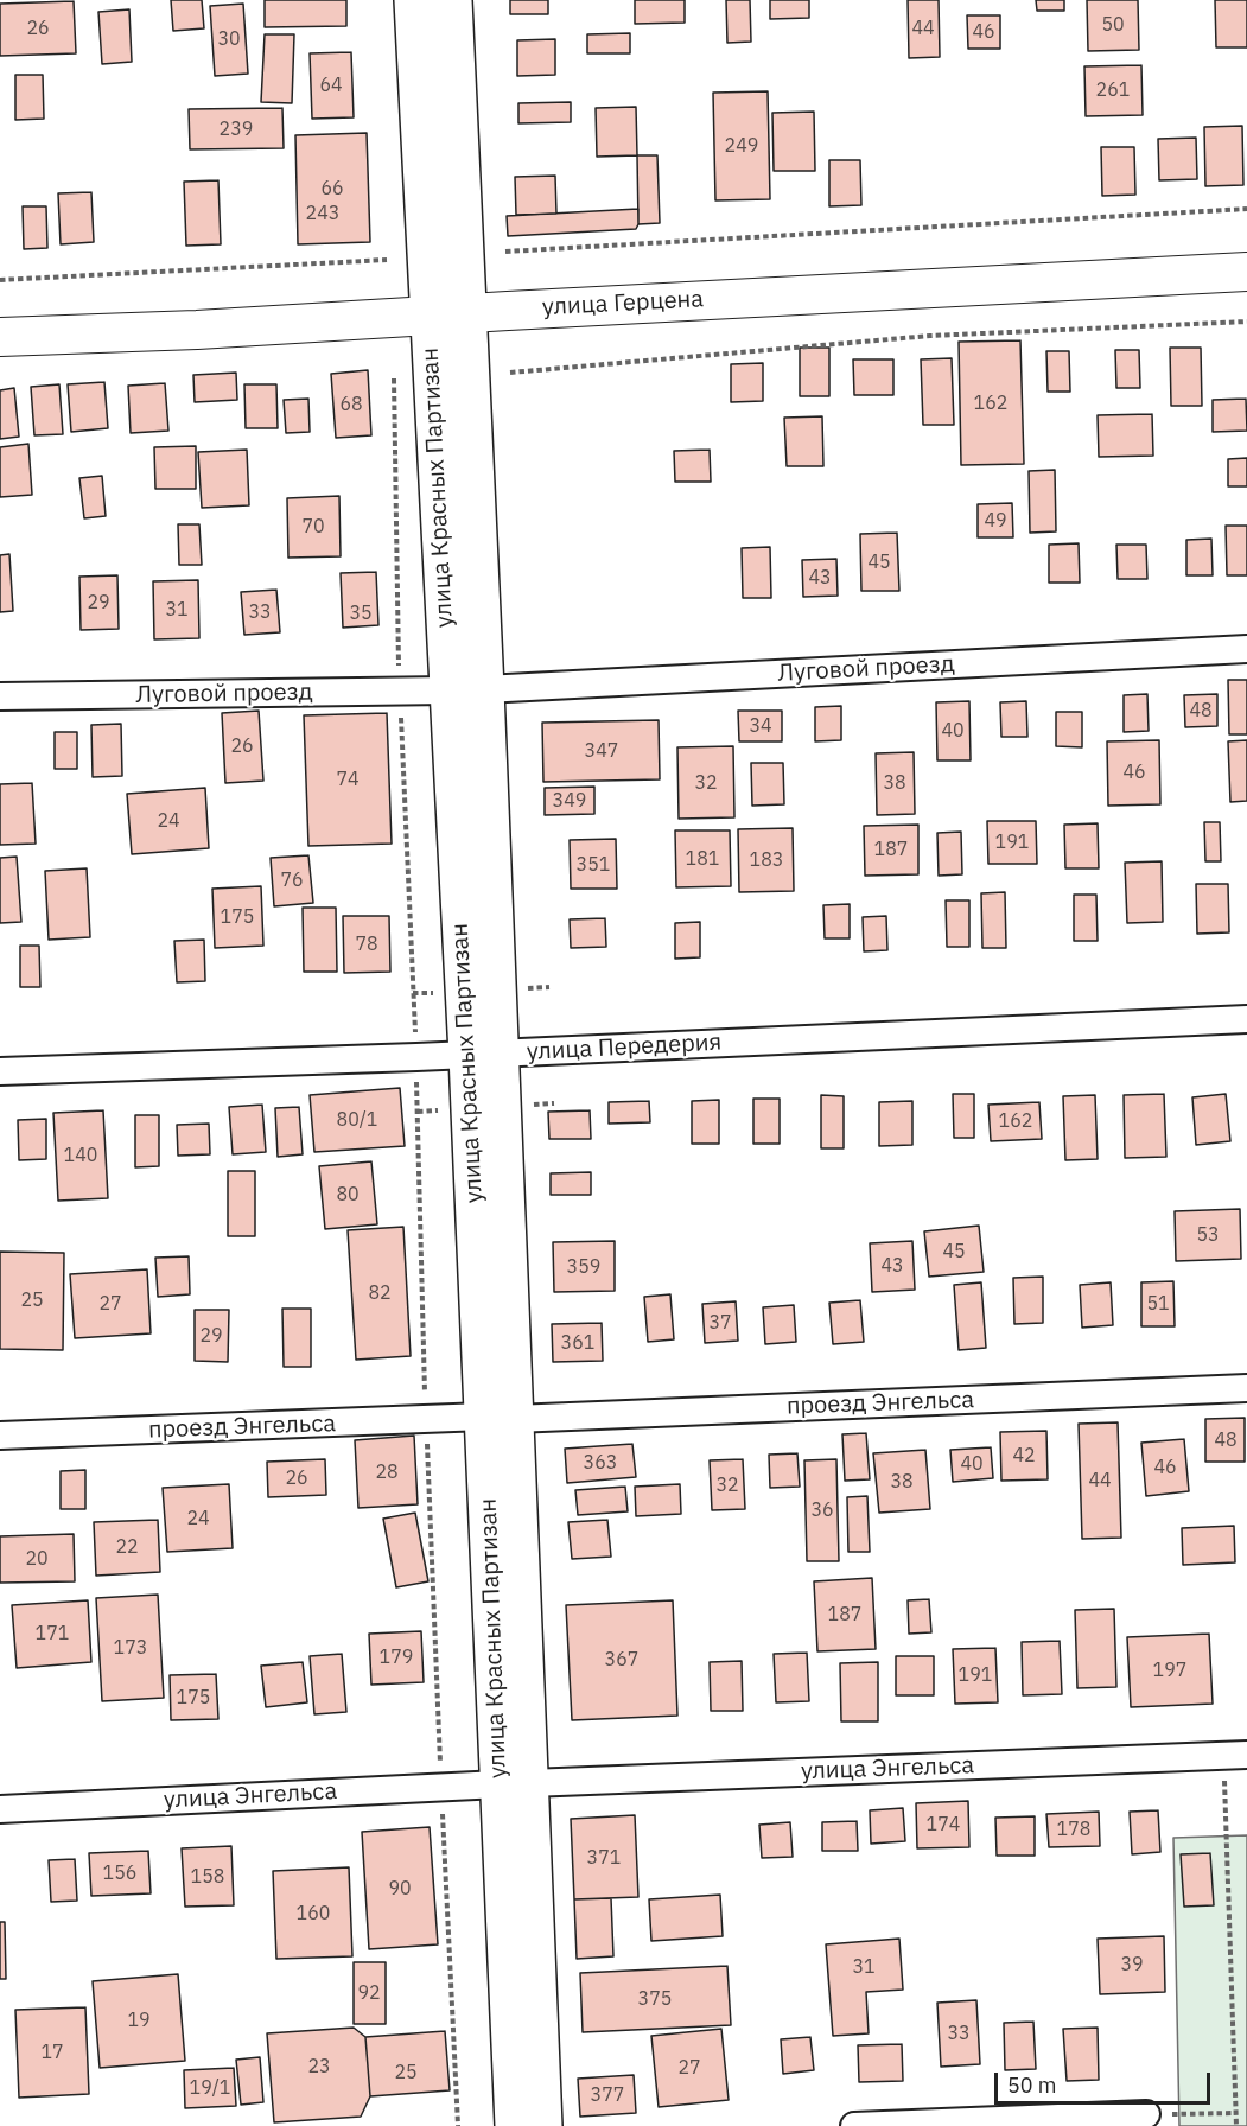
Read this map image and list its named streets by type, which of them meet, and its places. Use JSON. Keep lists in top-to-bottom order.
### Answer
{
  "streets": {
    "highway": ["улица Красных Партизан"],
    "main road": ["улица Герцена"],
    "street": [
      "Луговой проезд",
      "улица Передерия",
      "проезд Энгельса",
      "улица Энгельса"
    ]
  },
  "crossings": [
    ["улица Герцена", "улица Красных Партизан"],
    ["улица Красных Партизан", "Луговой проезд"],
    ["улица Красных Партизан", "улица Передерия"],
    ["улица Красных Партизан", "проезд Энгельса"],
    ["улица Красных Партизан", "улица Энгельса"]
  ],
  "house_numbers": [
    "50",
    "26",
    "44",
    "46",
    "30",
    "64",
    "261",
    "239",
    "249",
    "66",
    "243",
    "162",
    "68",
    "49",
    "70",
    "45",
    "43",
    "29",
    "31",
    "33",
    "35",
    "48",
    "34",
    "40",
    "26",
    "347",
    "46",
    "74",
    "32",
    "38",
    "349",
    "24",
    "191",
    "187",
    "181",
    "183",
    "351",
    "76",
    "175",
    "78",
    "80/1",
    "162",
    "140",
    "80",
    "53",
    "45",
    "43",
    "359",
    "82",
    "25",
    "27",
    "51",
    "37",
    "29",
    "361",
    "48",
    "42",
    "363",
    "40",
    "46",
    "28",
    "26",
    "44",
    "38",
    "32",
    "36",
    "24",
    "22",
    "20",
    "187",
    "171",
    "173",
    "179",
    "367",
    "197",
    "191",
    "175",
    "174",
    "178",
    "371",
    "156",
    "158",
    "90",
    "160",
    "39",
    "31",
    "92",
    "375",
    "19",
    "33",
    "17",
    "23",
    "27",
    "25",
    "19/1",
    "377"
  ],
  "scale_bar": "50 m"
}
